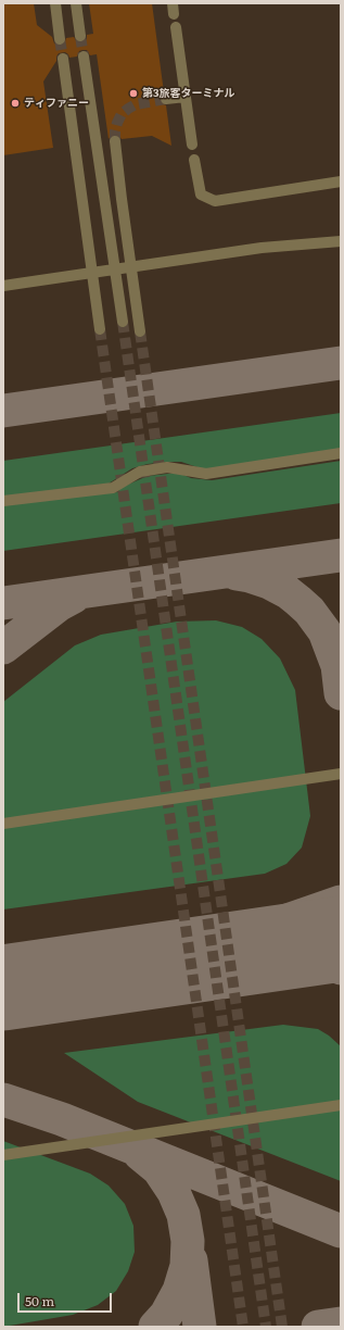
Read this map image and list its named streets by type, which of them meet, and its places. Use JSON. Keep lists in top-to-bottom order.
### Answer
{
  "places": ["第3旅客ターミナル", "ティファニー"],
  "scale_bar": "50 m"
}
